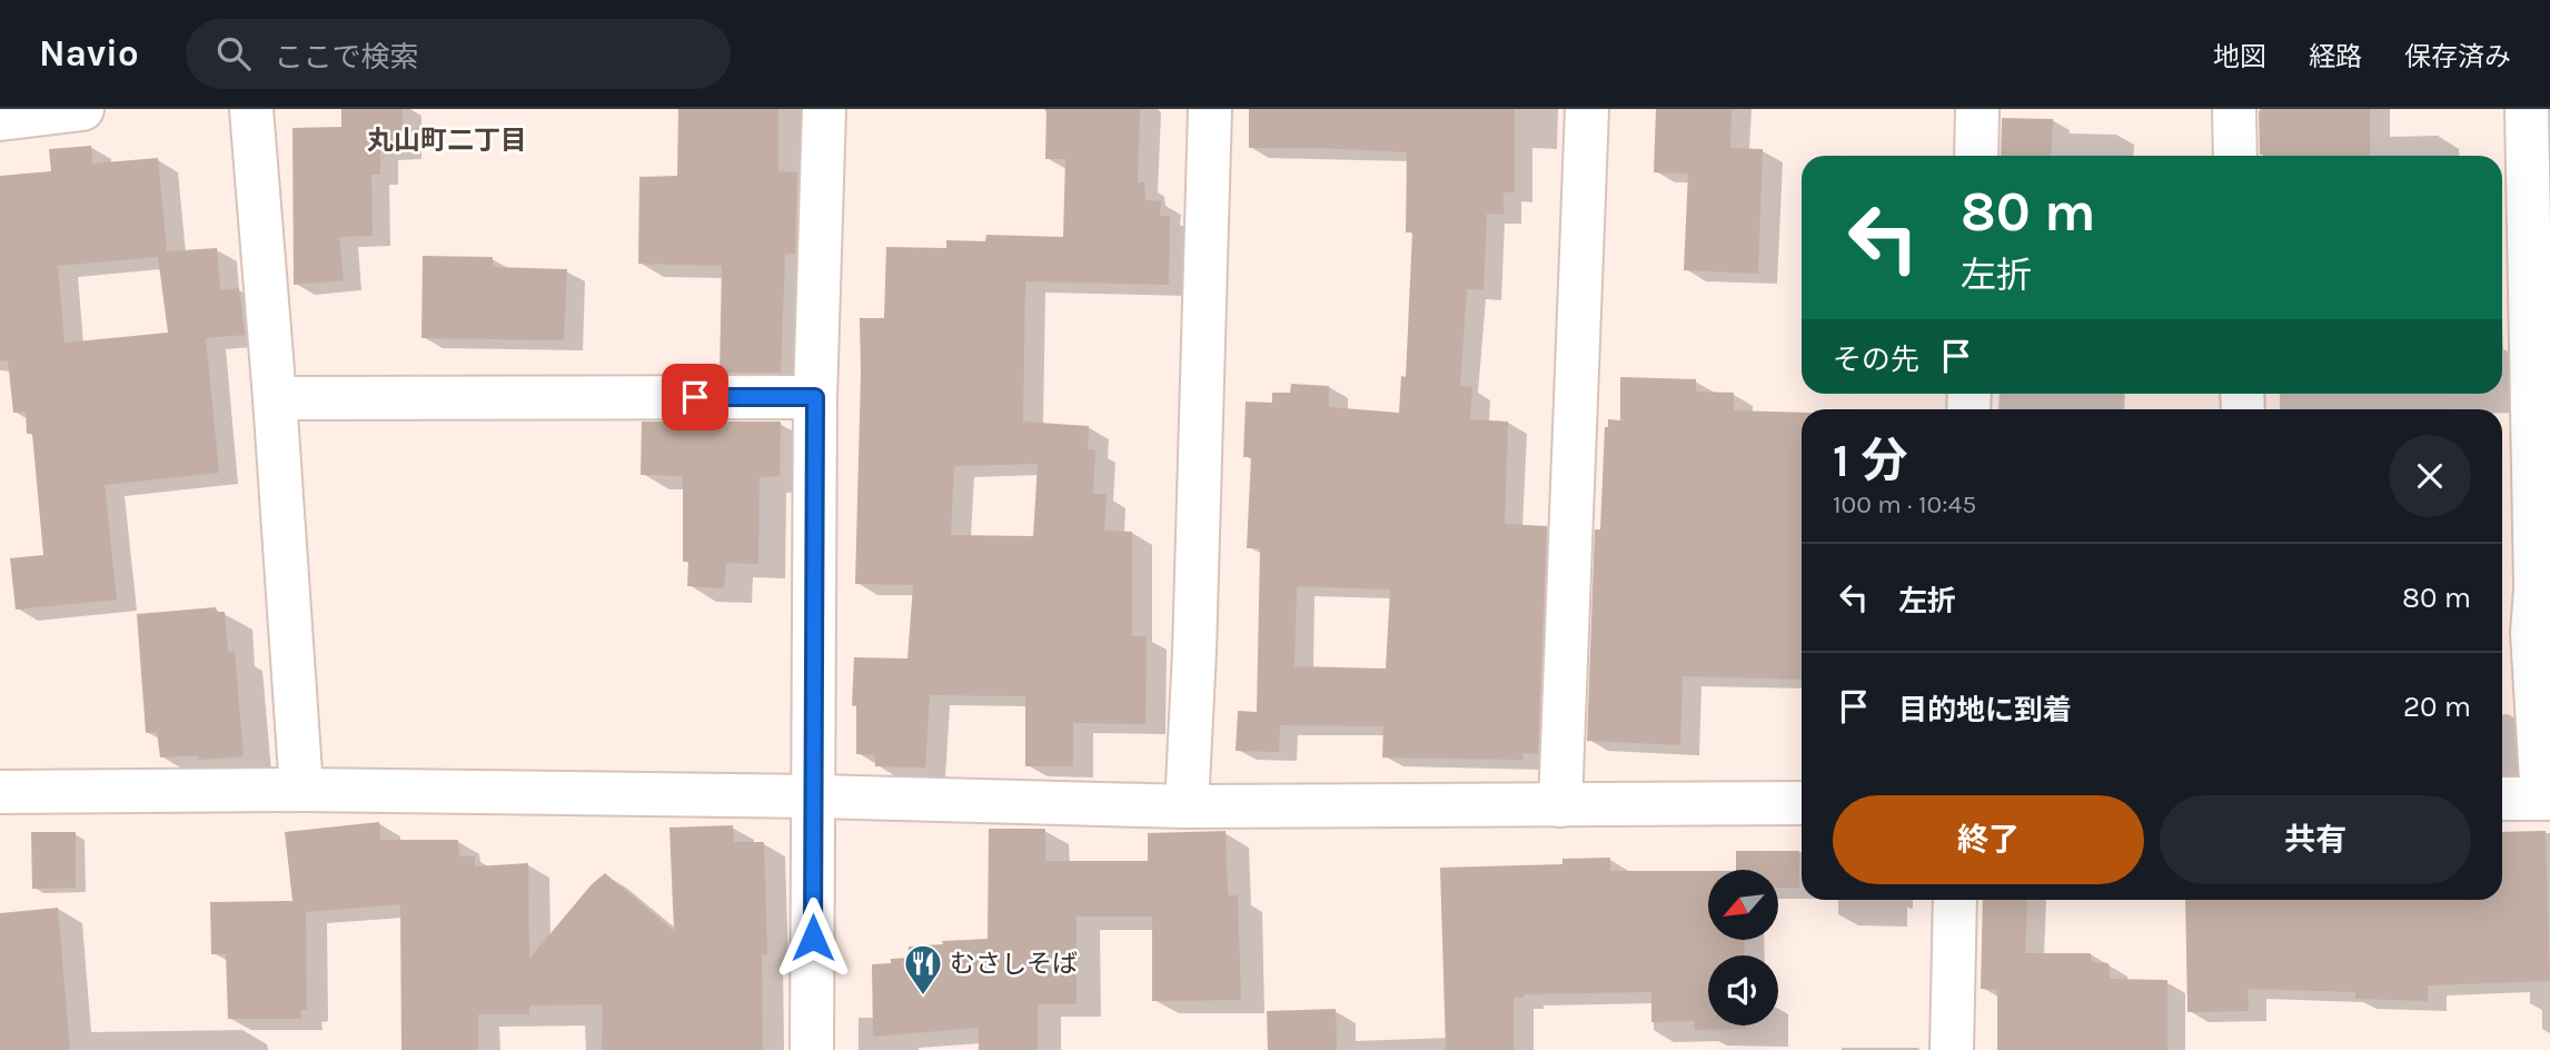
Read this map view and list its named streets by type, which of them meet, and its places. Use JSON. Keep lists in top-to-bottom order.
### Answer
{
  "districts": ["丸山町二丁目"],
  "places": {
    "restaurant": ["むさしそば"]
  },
  "north": "bottom left",
  "page": {
    "header": "Navio",
    "search": "ここで検索",
    "nav": ["地図", "経路", "保存済み"],
    "turn": ["80 m", "左折"],
    "then": "その先",
    "heading": ["1 分", "100 m · 10:45"],
    "list": [
      {
        "name": "左折",
        "value": "80 m"
      },
      {
        "name": "目的地に到着",
        "value": "20 m"
      }
    ],
    "buttons": ["終了", "共有"]
  }
}
